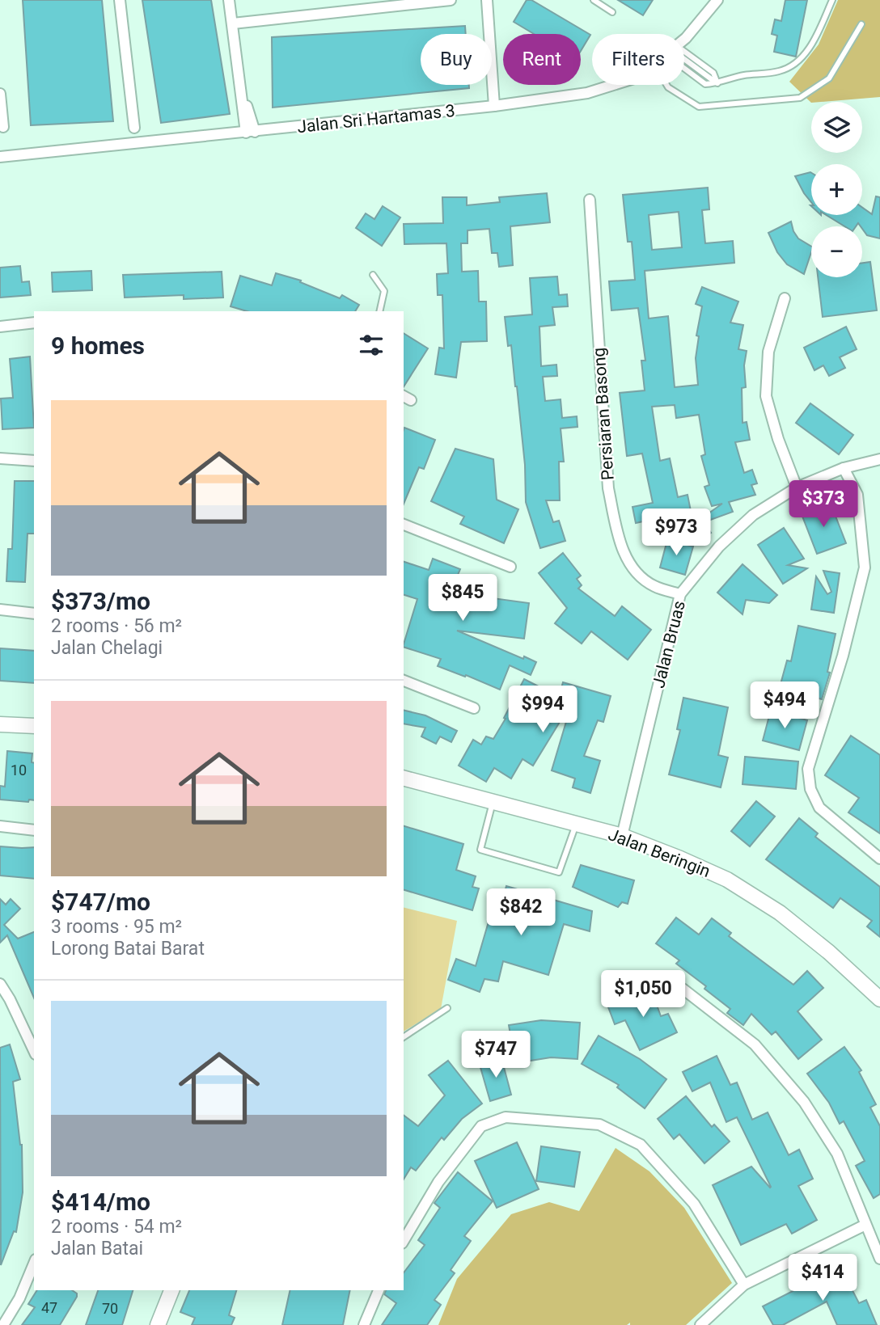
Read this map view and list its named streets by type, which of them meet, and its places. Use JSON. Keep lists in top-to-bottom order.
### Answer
{
  "streets": {
    "street": [
      "Jalan Sri Hartamas 3",
      "Persiaran Basong",
      "Jalan Bruas",
      "Jalan Beringin"
    ]
  },
  "crossings": [
    ["Persiaran Basong", "Jalan Bruas"],
    ["Jalan Bruas", "Jalan Beringin"]
  ],
  "house_numbers": ["10", "47", "70"],
  "page": {
    "chip": ["Buy", "Rent", "Filters"],
    "map_buttons": ["+", "−"],
    "heading": "9 homes",
    "list": [
      {
        "name": "$373/mo",
        "note": "2 rooms · 56 m² · Jalan Chelagi"
      },
      {
        "name": "$747/mo",
        "note": "3 rooms · 95 m² · Lorong Batai Barat"
      },
      {
        "name": "$414/mo",
        "note": "2 rooms · 54 m² · Jalan Batai"
      }
    ],
    "price": [
      "$373",
      "$973",
      "$845",
      "$494",
      "$994",
      "$842",
      "$1,050",
      "$747",
      "$414"
    ]
  }
}
